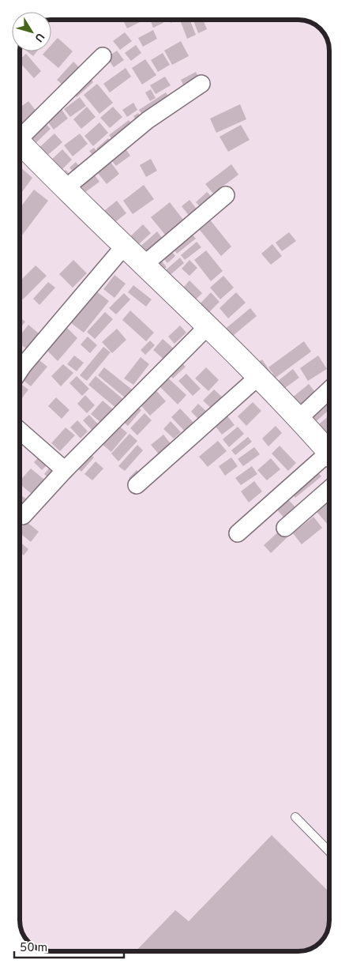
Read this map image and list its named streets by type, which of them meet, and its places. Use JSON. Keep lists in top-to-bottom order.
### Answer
{
  "scale_bar": "50 m",
  "north": "bottom right"
}
